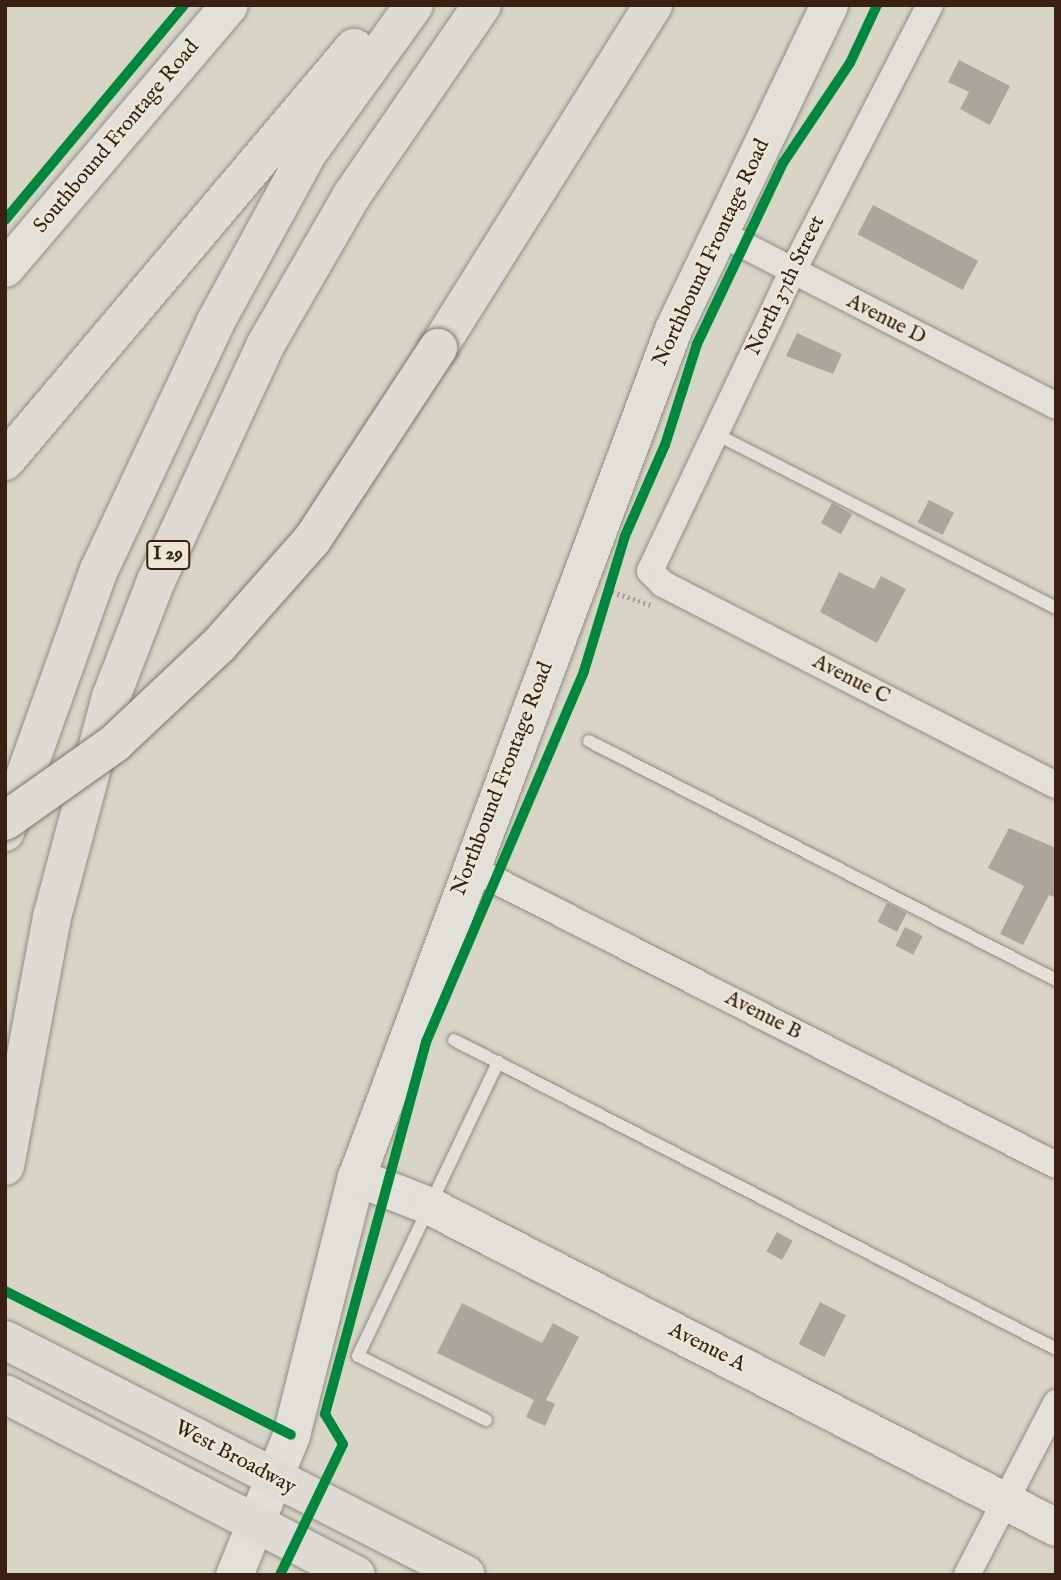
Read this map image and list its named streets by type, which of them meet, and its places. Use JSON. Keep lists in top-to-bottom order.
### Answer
{
  "streets": {
    "main road": ["I 29", "West Broadway"],
    "street": [
      "Southbound Frontage Road",
      "Northbound Frontage Road",
      "North 37th Street",
      "Avenue D",
      "Avenue C",
      "Avenue B",
      "Avenue A"
    ]
  },
  "crossings": [
    ["Northbound Frontage Road", "Avenue D"],
    ["Northbound Frontage Road", "Avenue B"],
    ["Northbound Frontage Road", "Avenue A"],
    ["Northbound Frontage Road", "West Broadway"],
    ["North 37th Street", "Avenue D"],
    ["North 37th Street", "Avenue C"]
  ]
}
